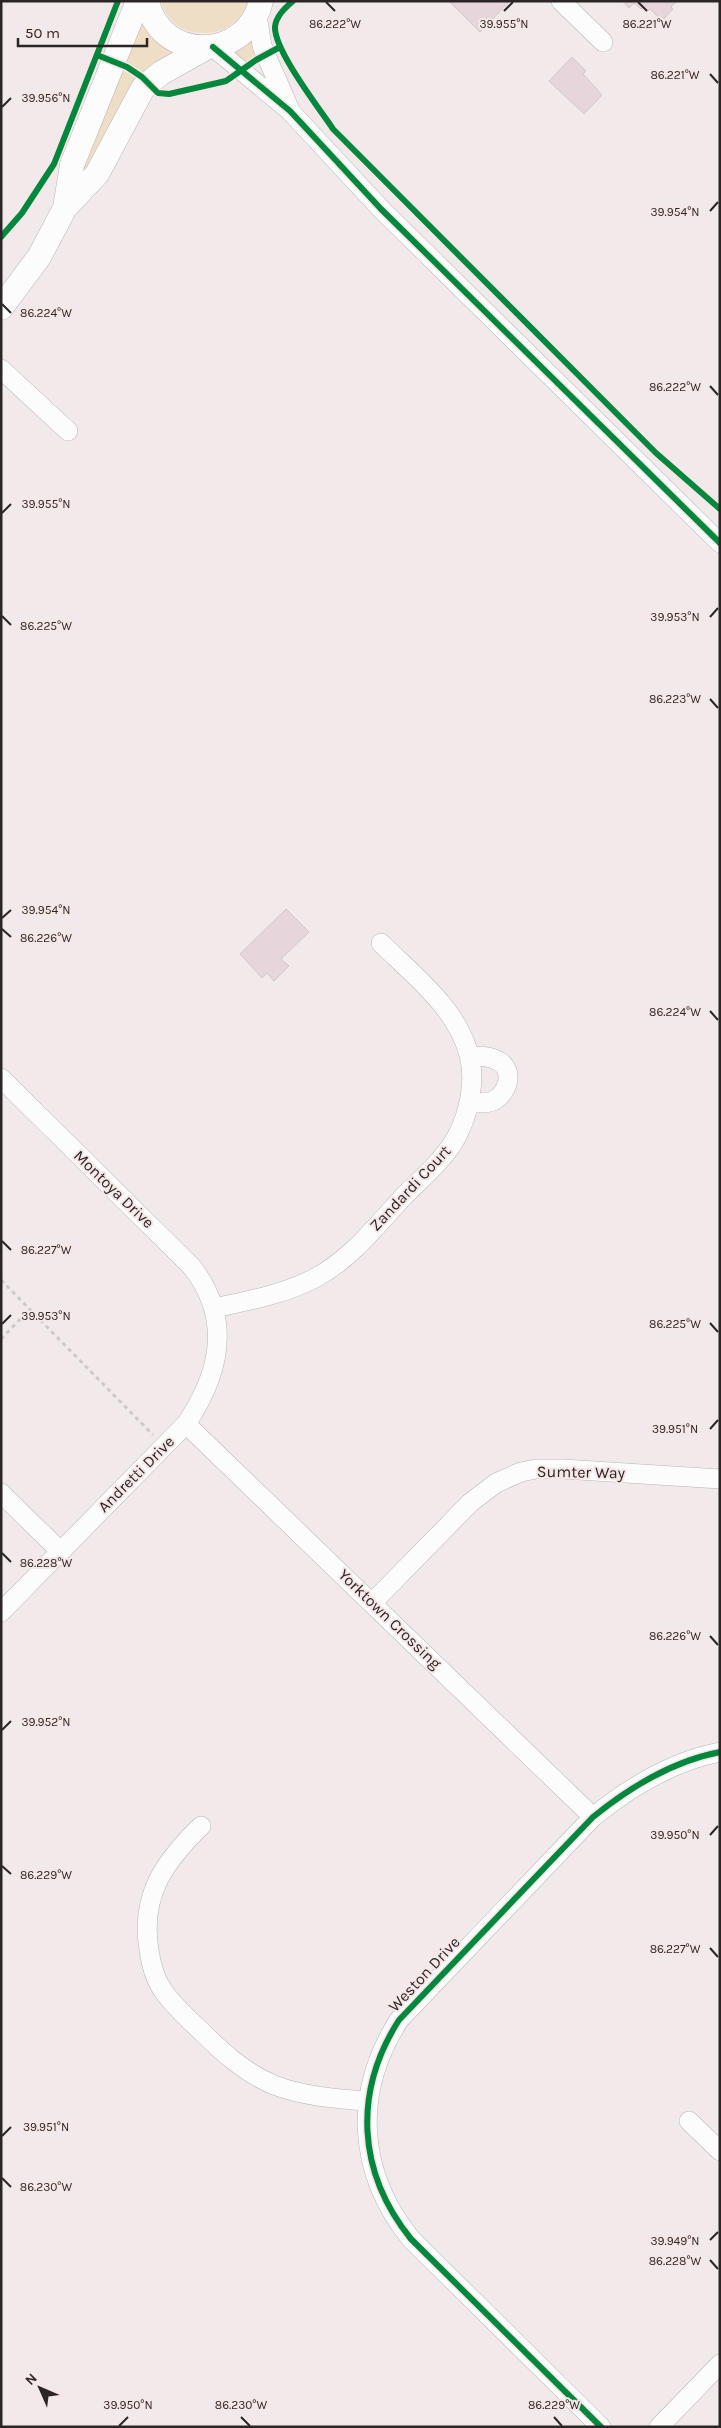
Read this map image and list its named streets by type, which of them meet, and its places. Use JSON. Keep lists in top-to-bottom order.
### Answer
{
  "streets": {
    "street": [
      "Zandardi Court",
      "Montoya Drive",
      "Sumter Way",
      "Andretti Drive",
      "Yorktown Crossing",
      "Weston Drive"
    ]
  },
  "crossings": [
    ["Zandardi Court", "Montoya Drive"],
    ["Zandardi Court", "Andretti Drive"],
    ["Montoya Drive", "Andretti Drive"],
    ["Sumter Way", "Yorktown Crossing"],
    ["Andretti Drive", "Yorktown Crossing"],
    ["Yorktown Crossing", "Weston Drive"]
  ],
  "scale_bar": "50 m",
  "north": "top left",
  "coordinates": [
    "86.222°W",
    "39.955°N",
    "86.221°W",
    "39.956°N",
    "39.954°N",
    "86.224°W",
    "39.953°N",
    "86.225°W",
    "86.223°W",
    "86.226°W",
    "86.227°W",
    "39.951°N",
    "86.228°W",
    "39.952°N",
    "39.950°N",
    "86.229°W",
    "86.230°W",
    "39.949°N"
  ]
}
